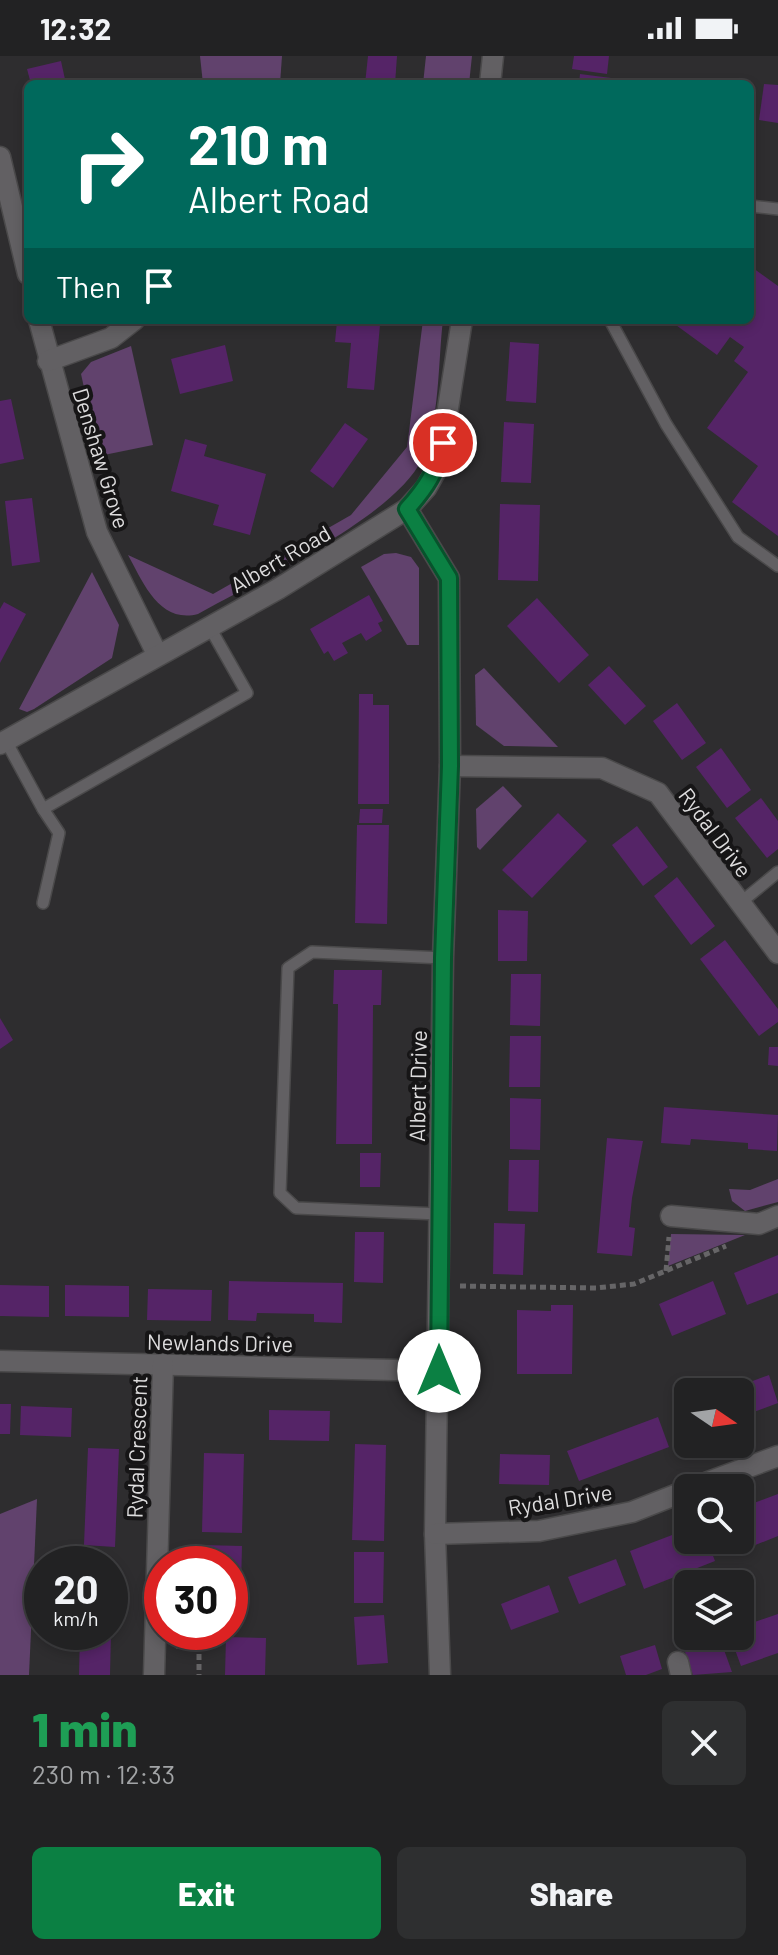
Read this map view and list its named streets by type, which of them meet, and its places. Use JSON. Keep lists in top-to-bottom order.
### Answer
{
  "streets": {
    "street": [
      "Denshaw Grove",
      "Albert Road",
      "Rydal Drive",
      "Albert Drive",
      "Newlands Drive",
      "Rydal Crescent"
    ]
  },
  "crossings": [
    ["Denshaw Grove", "Albert Road"],
    ["Albert Road", "Albert Drive"],
    ["Rydal Drive", "Albert Drive"],
    ["Albert Drive", "Newlands Drive"],
    ["Newlands Drive", "Rydal Crescent"]
  ],
  "north": "right",
  "page": {
    "status": "12:32",
    "turn": ["210 m", "Albert Road"],
    "then": "Then",
    "speed": "20 km/h",
    "limit": "30",
    "heading": ["1 min", "230 m · 12:33"],
    "buttons": ["Exit", "Share"]
  }
}
